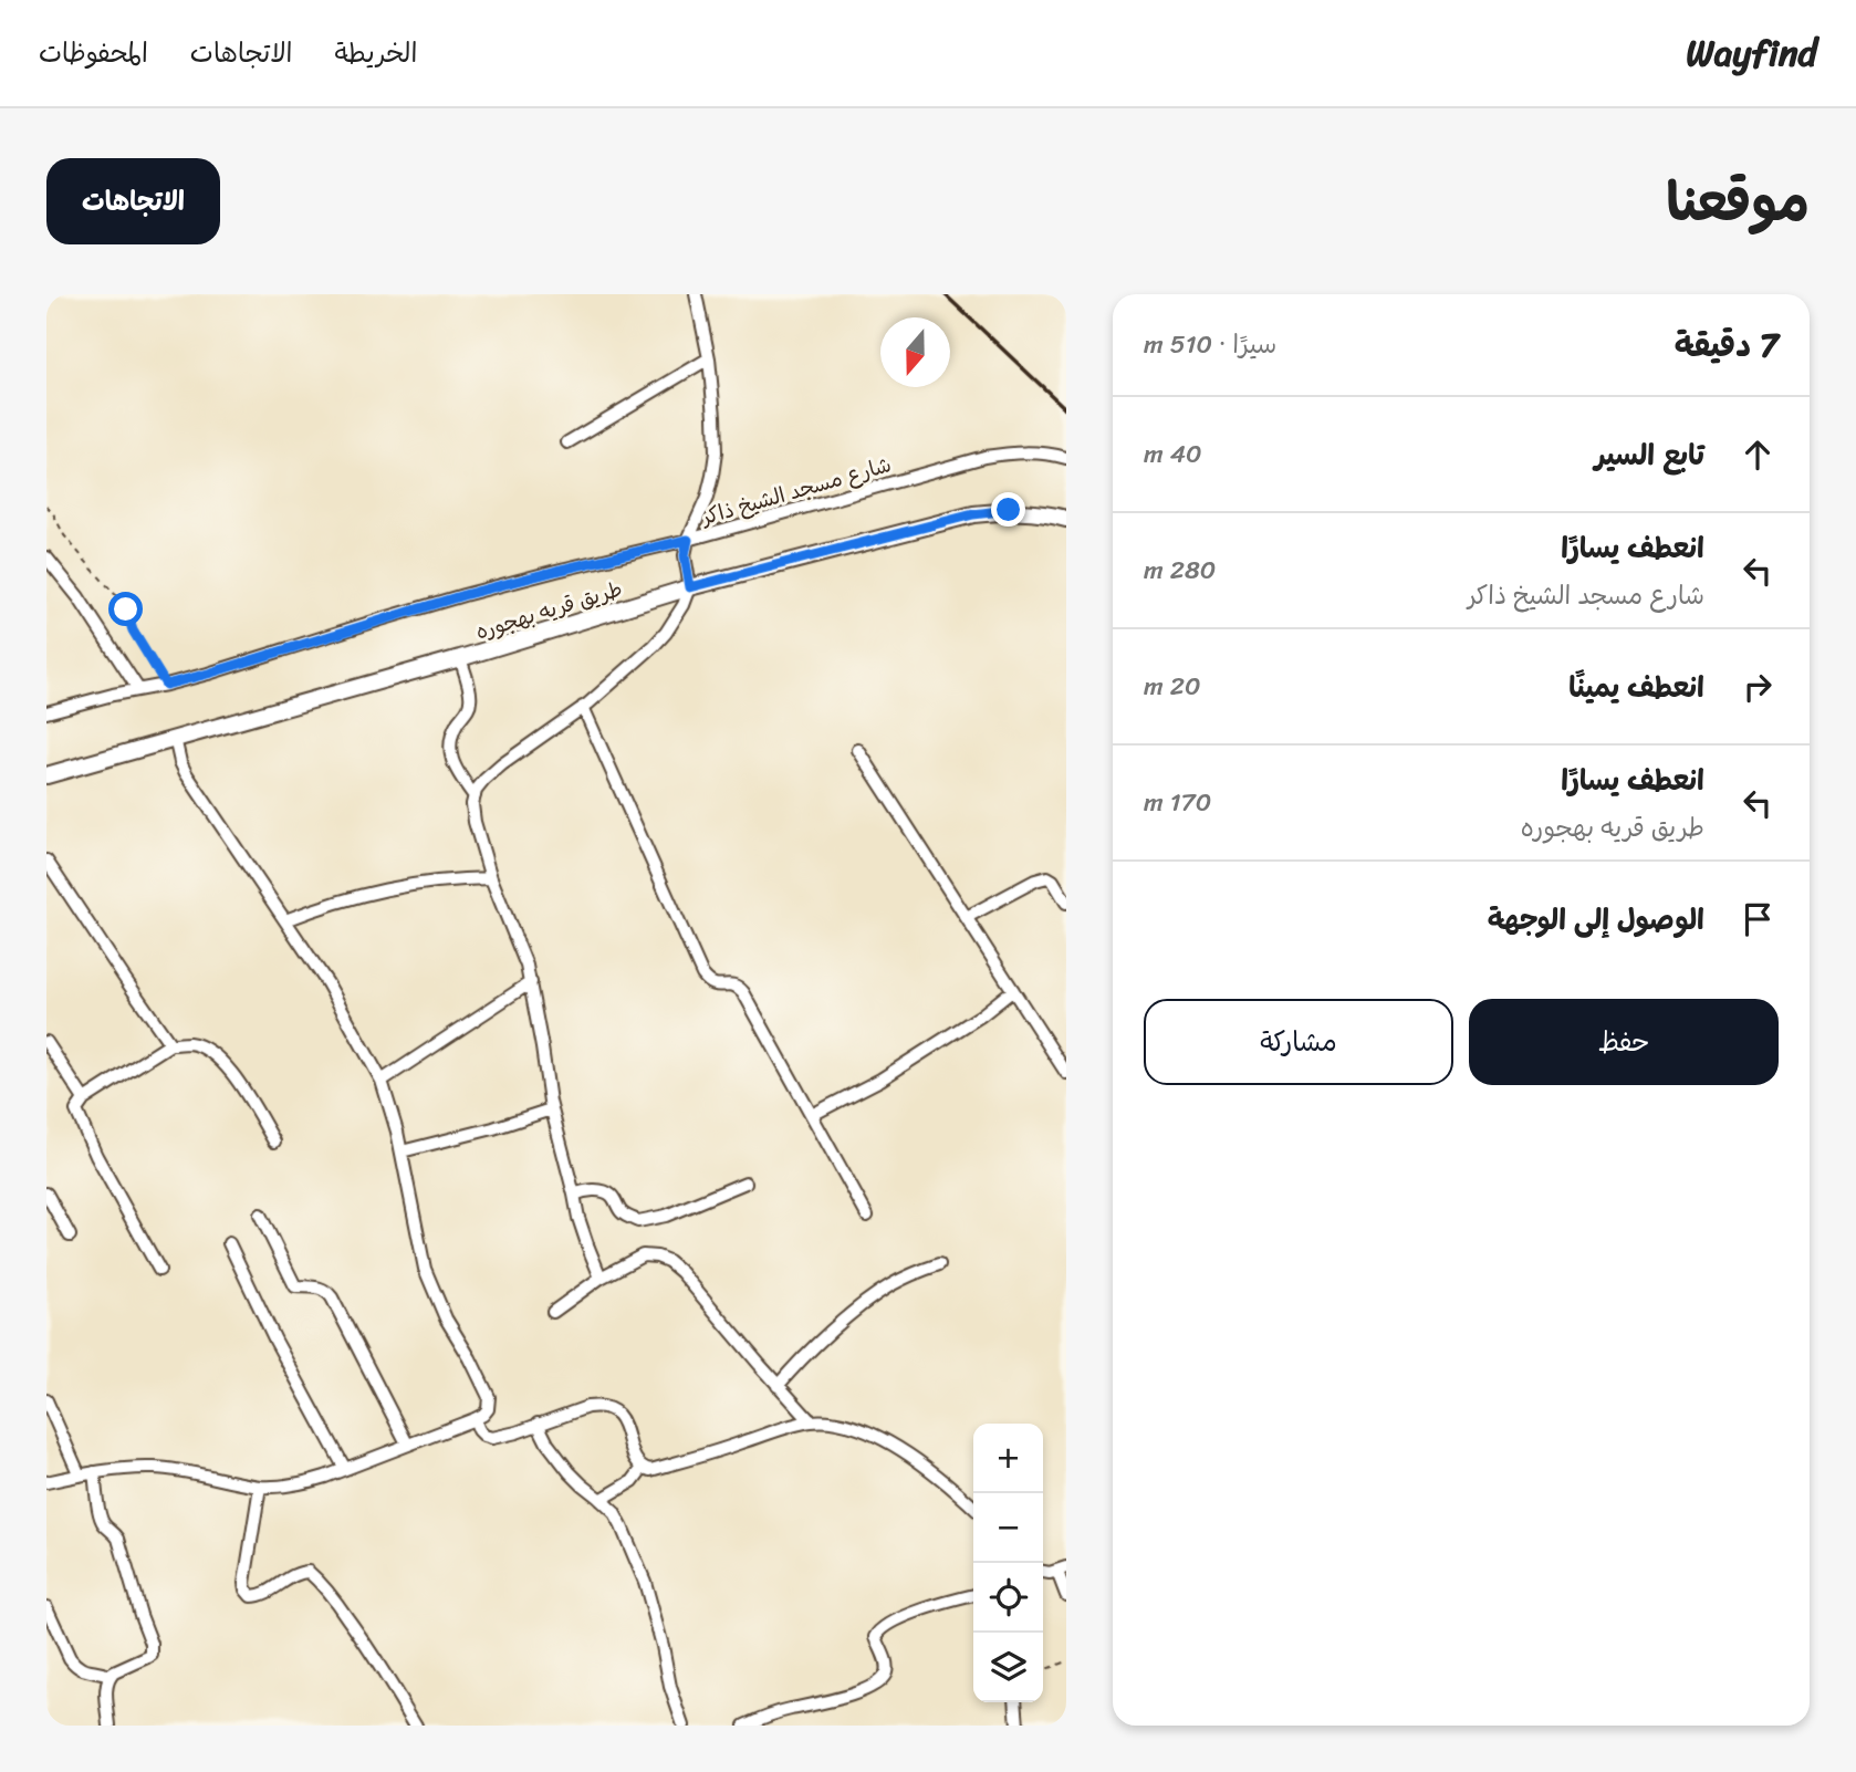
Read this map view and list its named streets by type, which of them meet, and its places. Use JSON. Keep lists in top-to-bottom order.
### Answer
{
  "streets": {
    "street": ["شارع مسجد الشيخ ذاكر", "طريق قريه بهجوره"]
  },
  "north": "bottom",
  "page": {
    "header": "Wayfind",
    "nav": ["الخريطة", "الاتجاهات", "المحفوظات"],
    "title": "موقعنا",
    "buttons": [
      "الاتجاهات",
      ["حفظ", "مشاركة"]
    ],
    "heading": ["7 دقيقة", "سيرًا · 510 m"],
    "list": [
      ["تابع السير", "40 m"],
      ["انعطف يسارًا", "شارع مسجد الشيخ ذاكر", "280 m"],
      ["انعطف يمينًا", "20 m"],
      ["انعطف يسارًا", "طريق قريه بهجوره", "170 m"],
      "الوصول إلى الوجهة"
    ],
    "map_buttons": ["+", "−"]
  }
}
